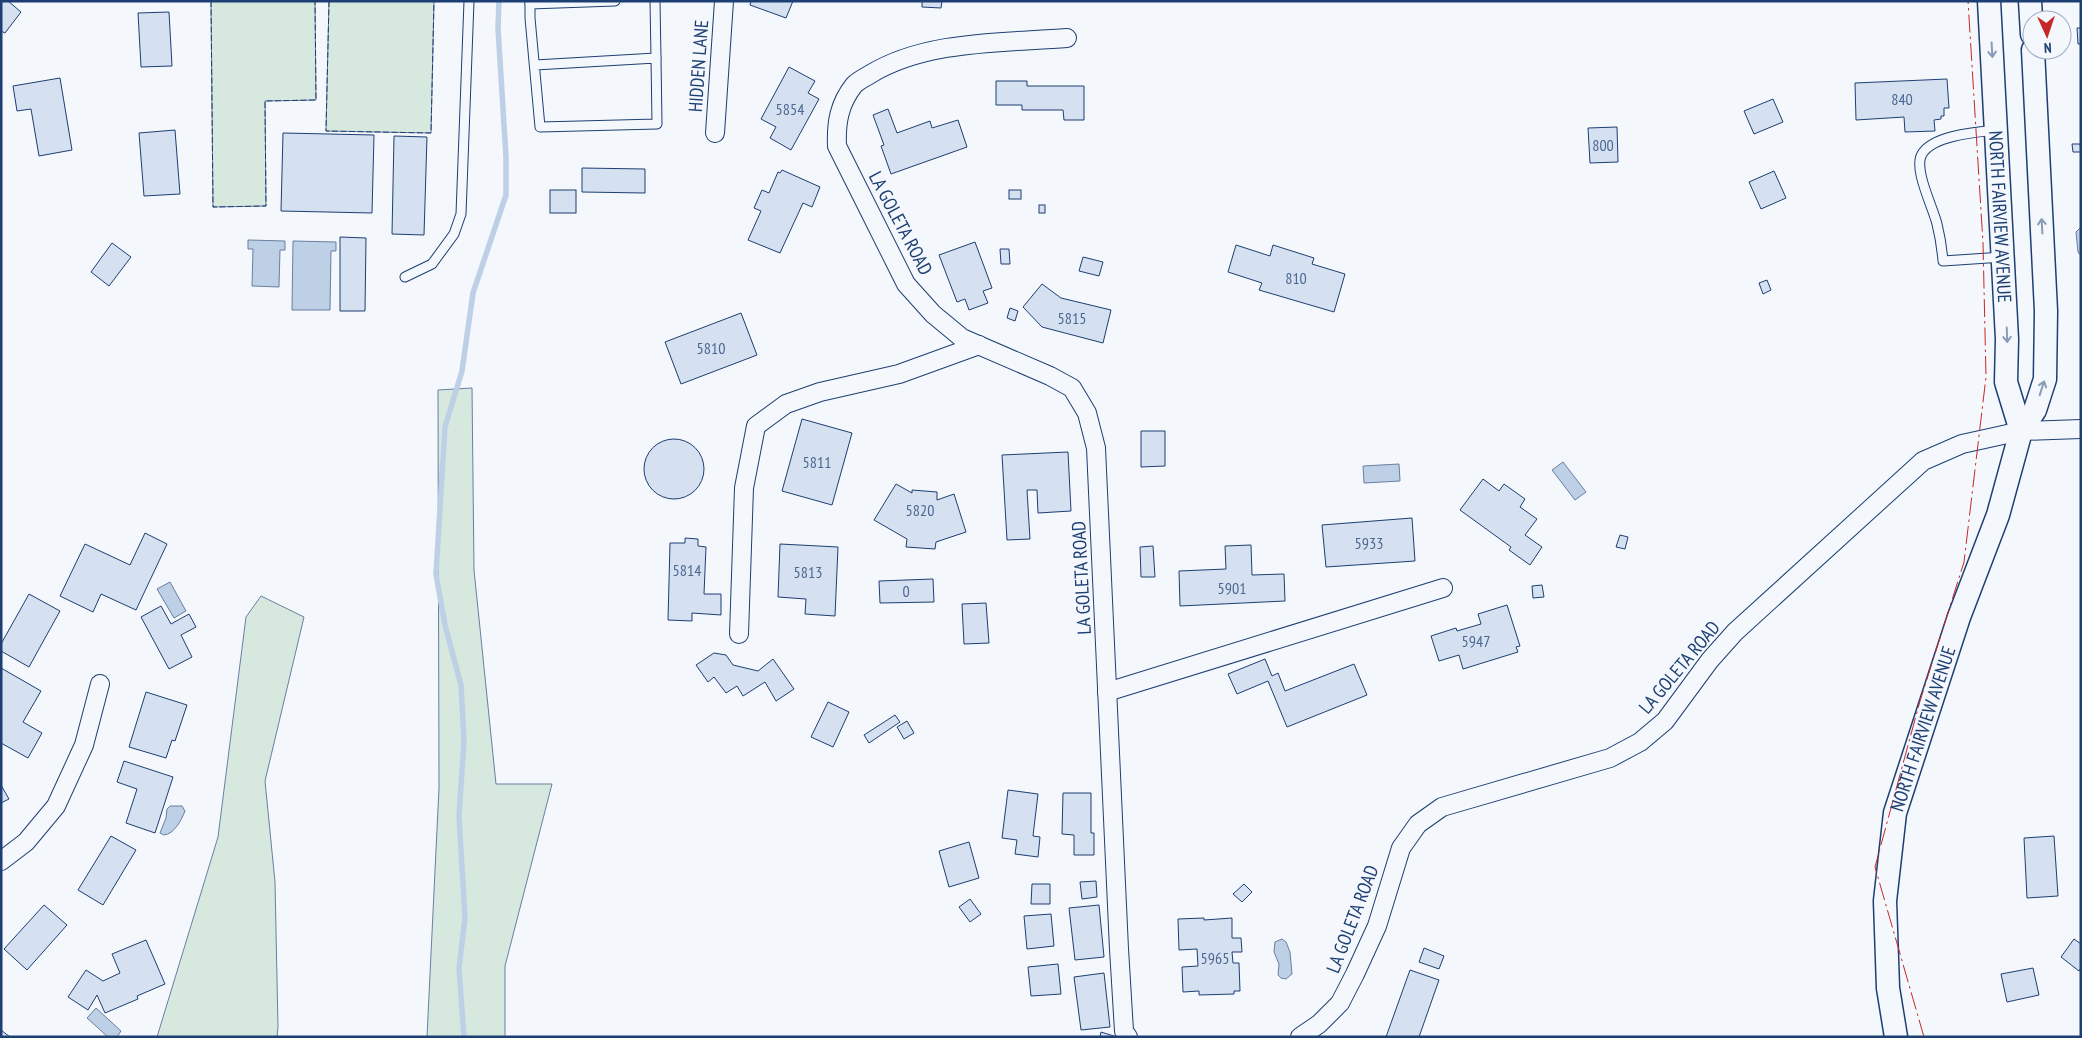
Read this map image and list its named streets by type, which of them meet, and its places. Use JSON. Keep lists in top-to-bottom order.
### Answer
{
  "streets": {
    "street": ["HIDDEN LANE", "NORTH FAIRVIEW AVENUE", "LA GOLETA ROAD"]
  },
  "crossings": [
    ["NORTH FAIRVIEW AVENUE", "LA GOLETA ROAD"]
  ],
  "house_numbers": [
    "840",
    "5854",
    "800",
    "810",
    "5815",
    "5810",
    "5811",
    "5820",
    "5933",
    "5814",
    "5813",
    "5901",
    "0",
    "5947",
    "5965"
  ],
  "north": "bottom"
}
